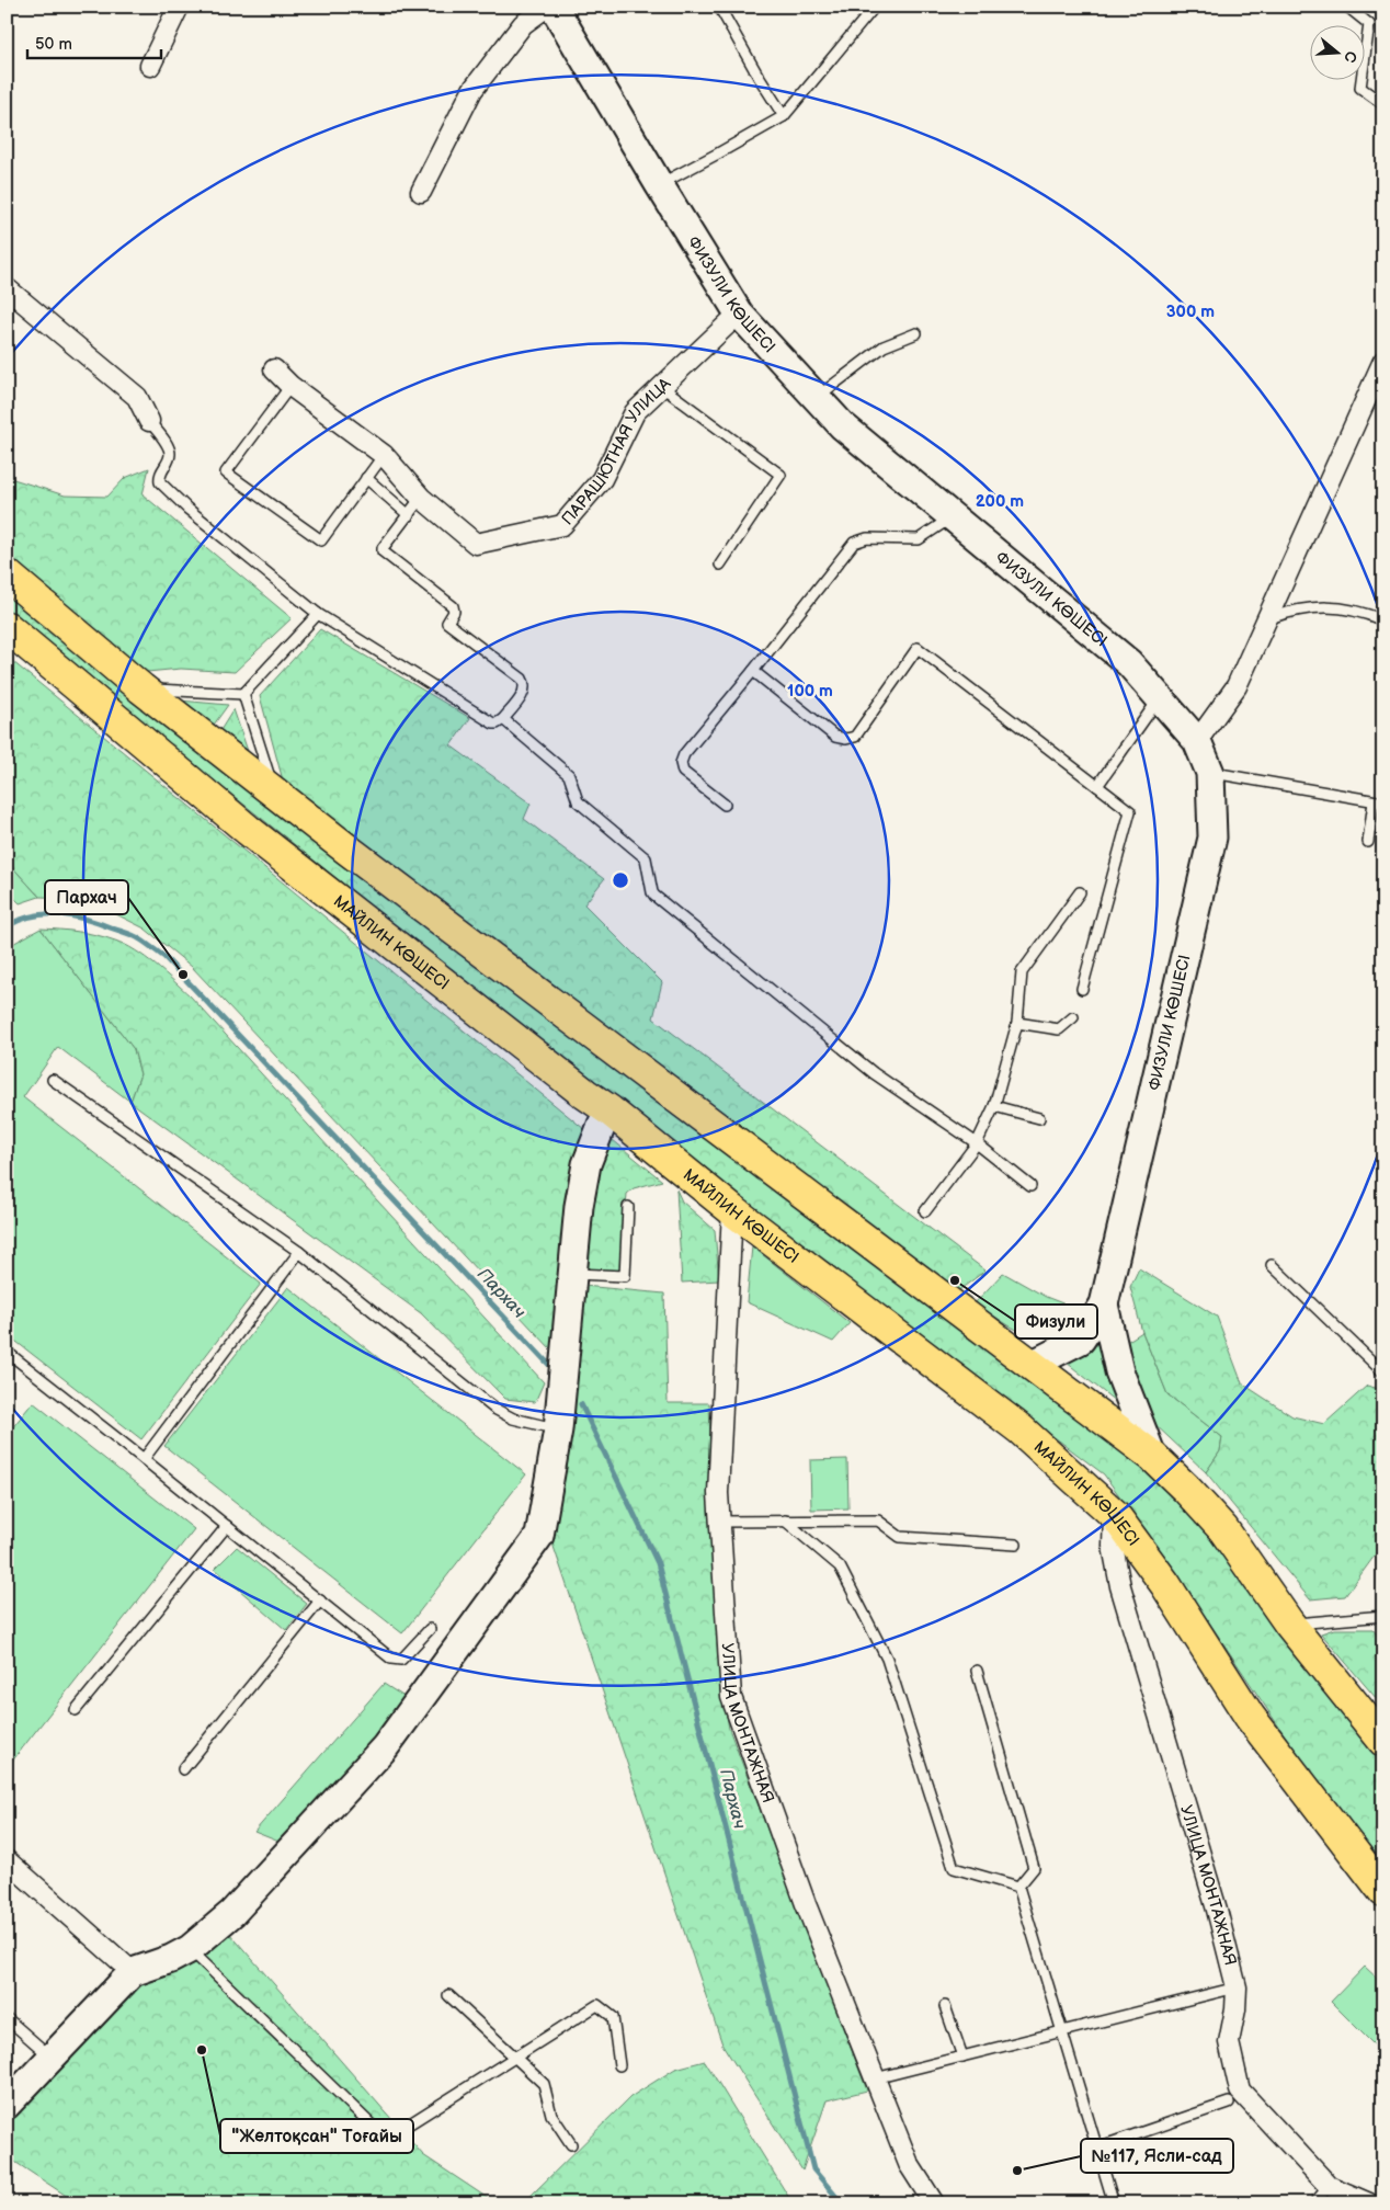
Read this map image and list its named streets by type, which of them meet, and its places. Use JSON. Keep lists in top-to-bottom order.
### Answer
{
  "streets": {
    "main road": ["МАЙЛИН КӨШЕСІ"],
    "street": ["ФИЗУЛИ КӨШЕСІ", "ПАРАШЮТНАЯ УЛИЦА", "УЛИЦА МОНТАЖНАЯ"]
  },
  "crossings": [
    ["ФИЗУЛИ КӨШЕСІ", "ПАРАШЮТНАЯ УЛИЦА"],
    ["МАЙЛИН КӨШЕСІ", "УЛИЦА МОНТАЖНАЯ"]
  ],
  "water": ["Пархач"],
  "places": [
    "Пархач",
    "Физули",
    "\"Желтоқсан\" Тоғайы",
    "№117, Ясли-сад"
  ],
  "scale_bar": "50 m",
  "north": "right",
  "rings": ["300 m", "200 m", "100 m"]
}
